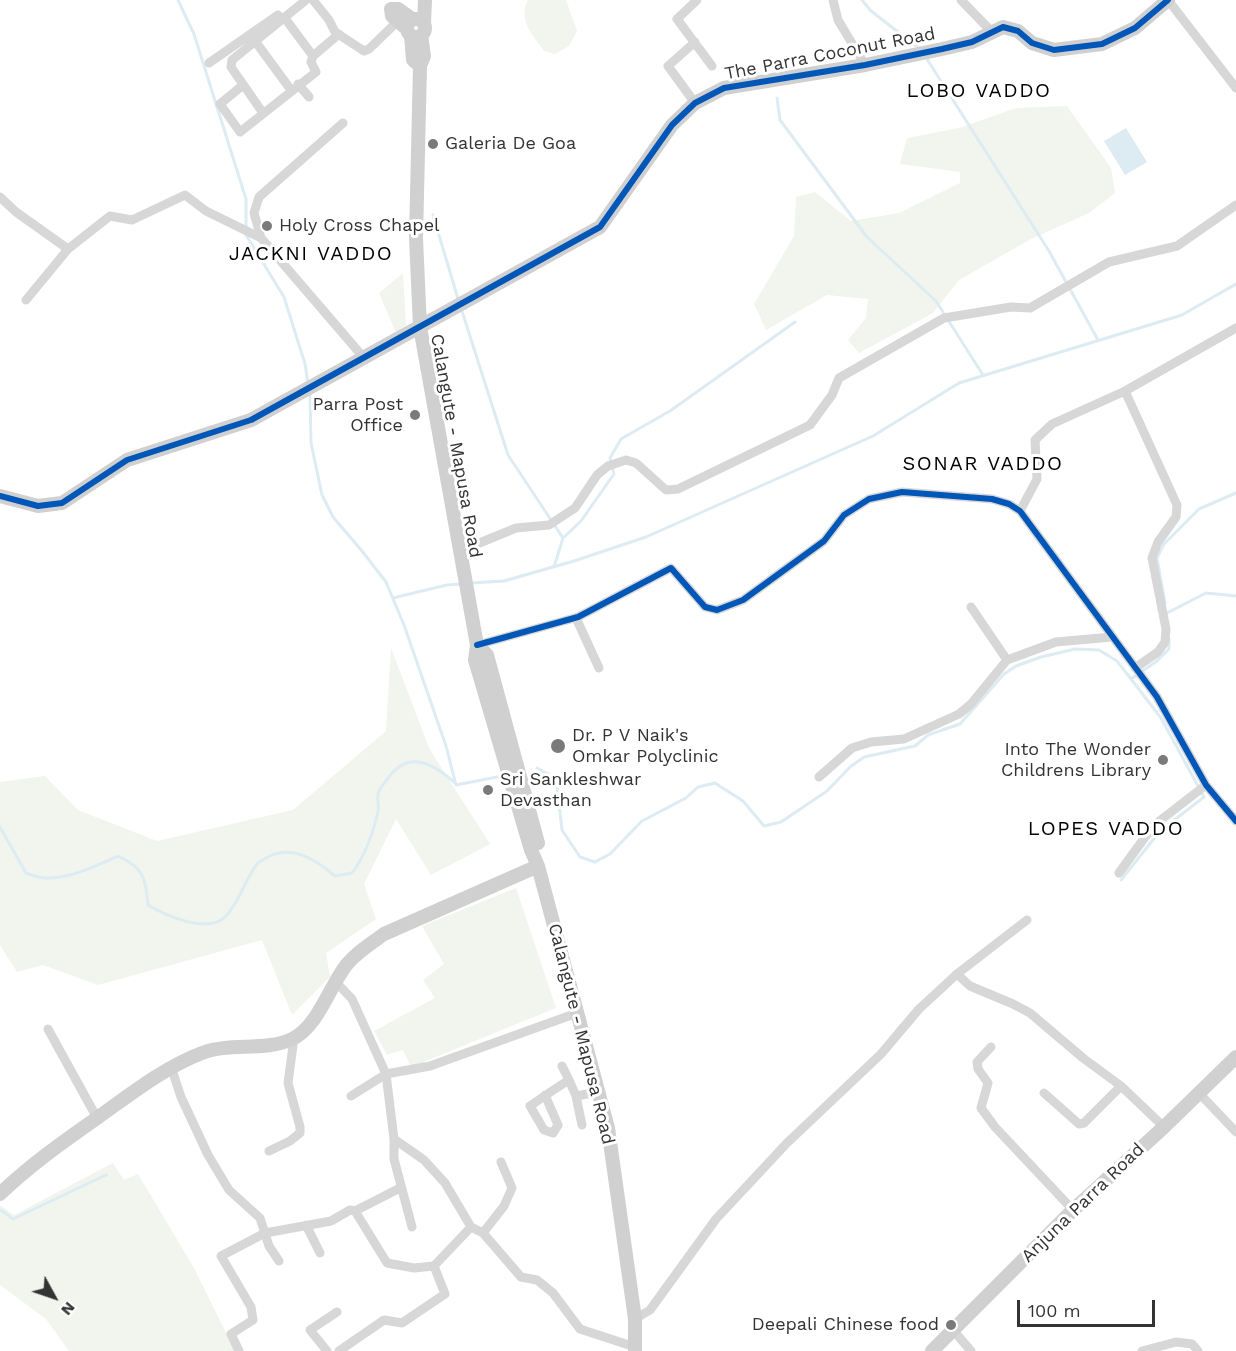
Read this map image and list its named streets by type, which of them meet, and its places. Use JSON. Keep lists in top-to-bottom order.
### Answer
{
  "streets": {
    "street": ["The Parra Coconut Road", "Calangute - Mapusa Road", "Anjuna Parra Road"]
  },
  "crossings": [
    ["The Parra Coconut Road", "Calangute - Mapusa Road"]
  ],
  "districts": [
    "LOBO VADDO",
    "JACKNI VADDO",
    "SONAR VADDO",
    "LOPES VADDO"
  ],
  "places": [
    "Galeria De Goa",
    "Holy Cross Chapel",
    "Parra Post Office",
    "Dr. P V Naik's Omkar Polyclinic",
    "Into The Wonder Childrens Library",
    "Sri Sankleshwar Devasthan",
    "Deepali Chinese food"
  ],
  "scale_bar": "100 m",
  "north": "bottom right"
}
